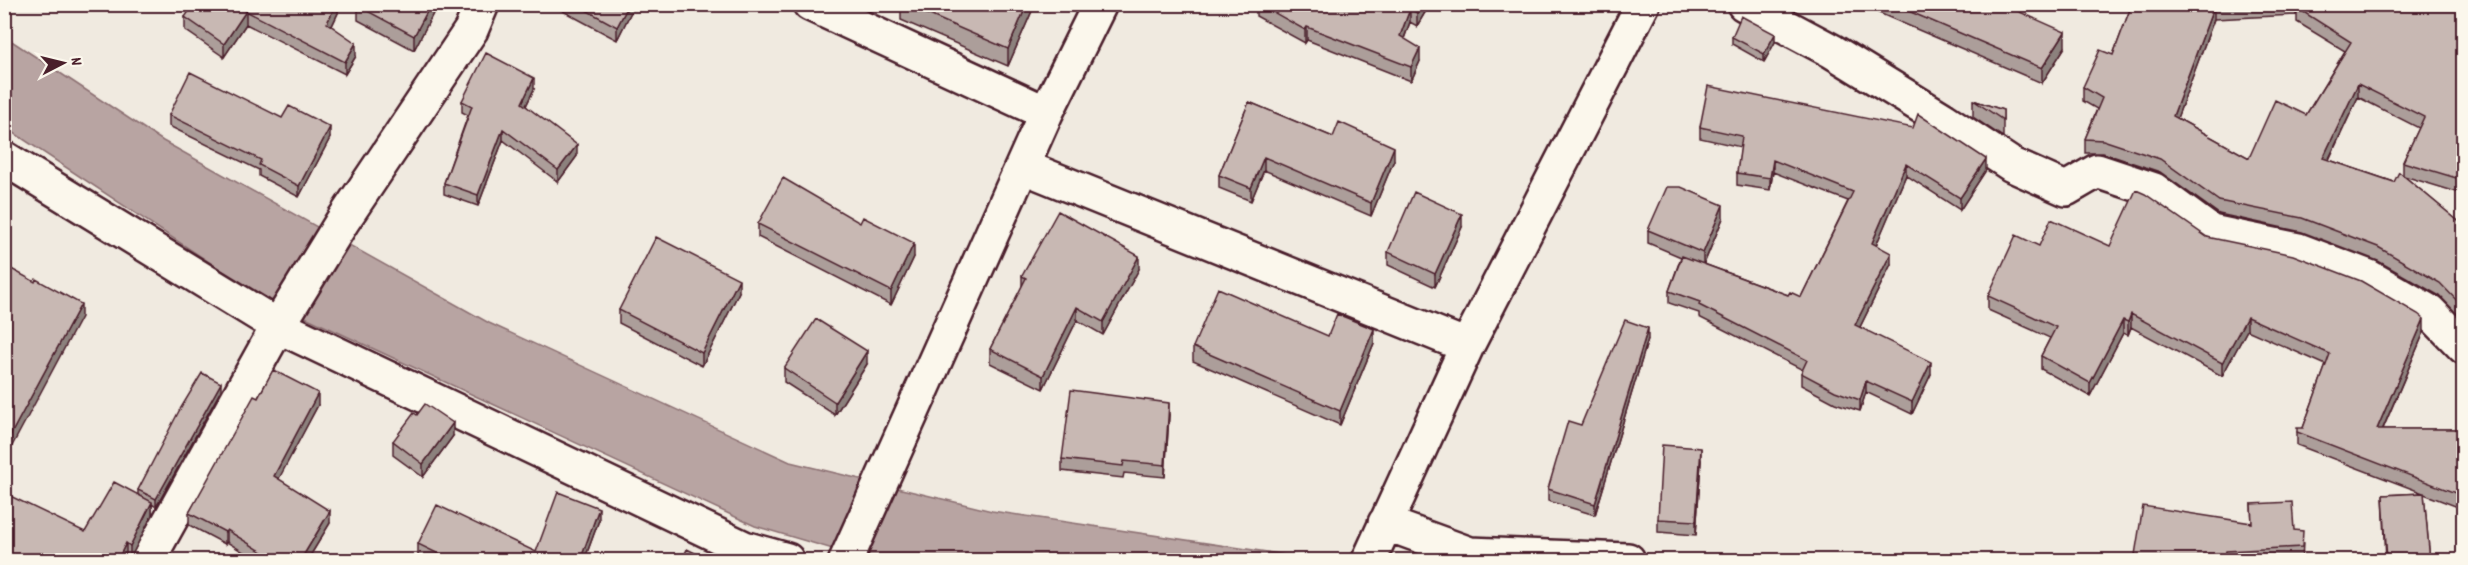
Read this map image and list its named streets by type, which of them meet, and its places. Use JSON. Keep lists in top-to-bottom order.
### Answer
{
  "north": "right"
}
